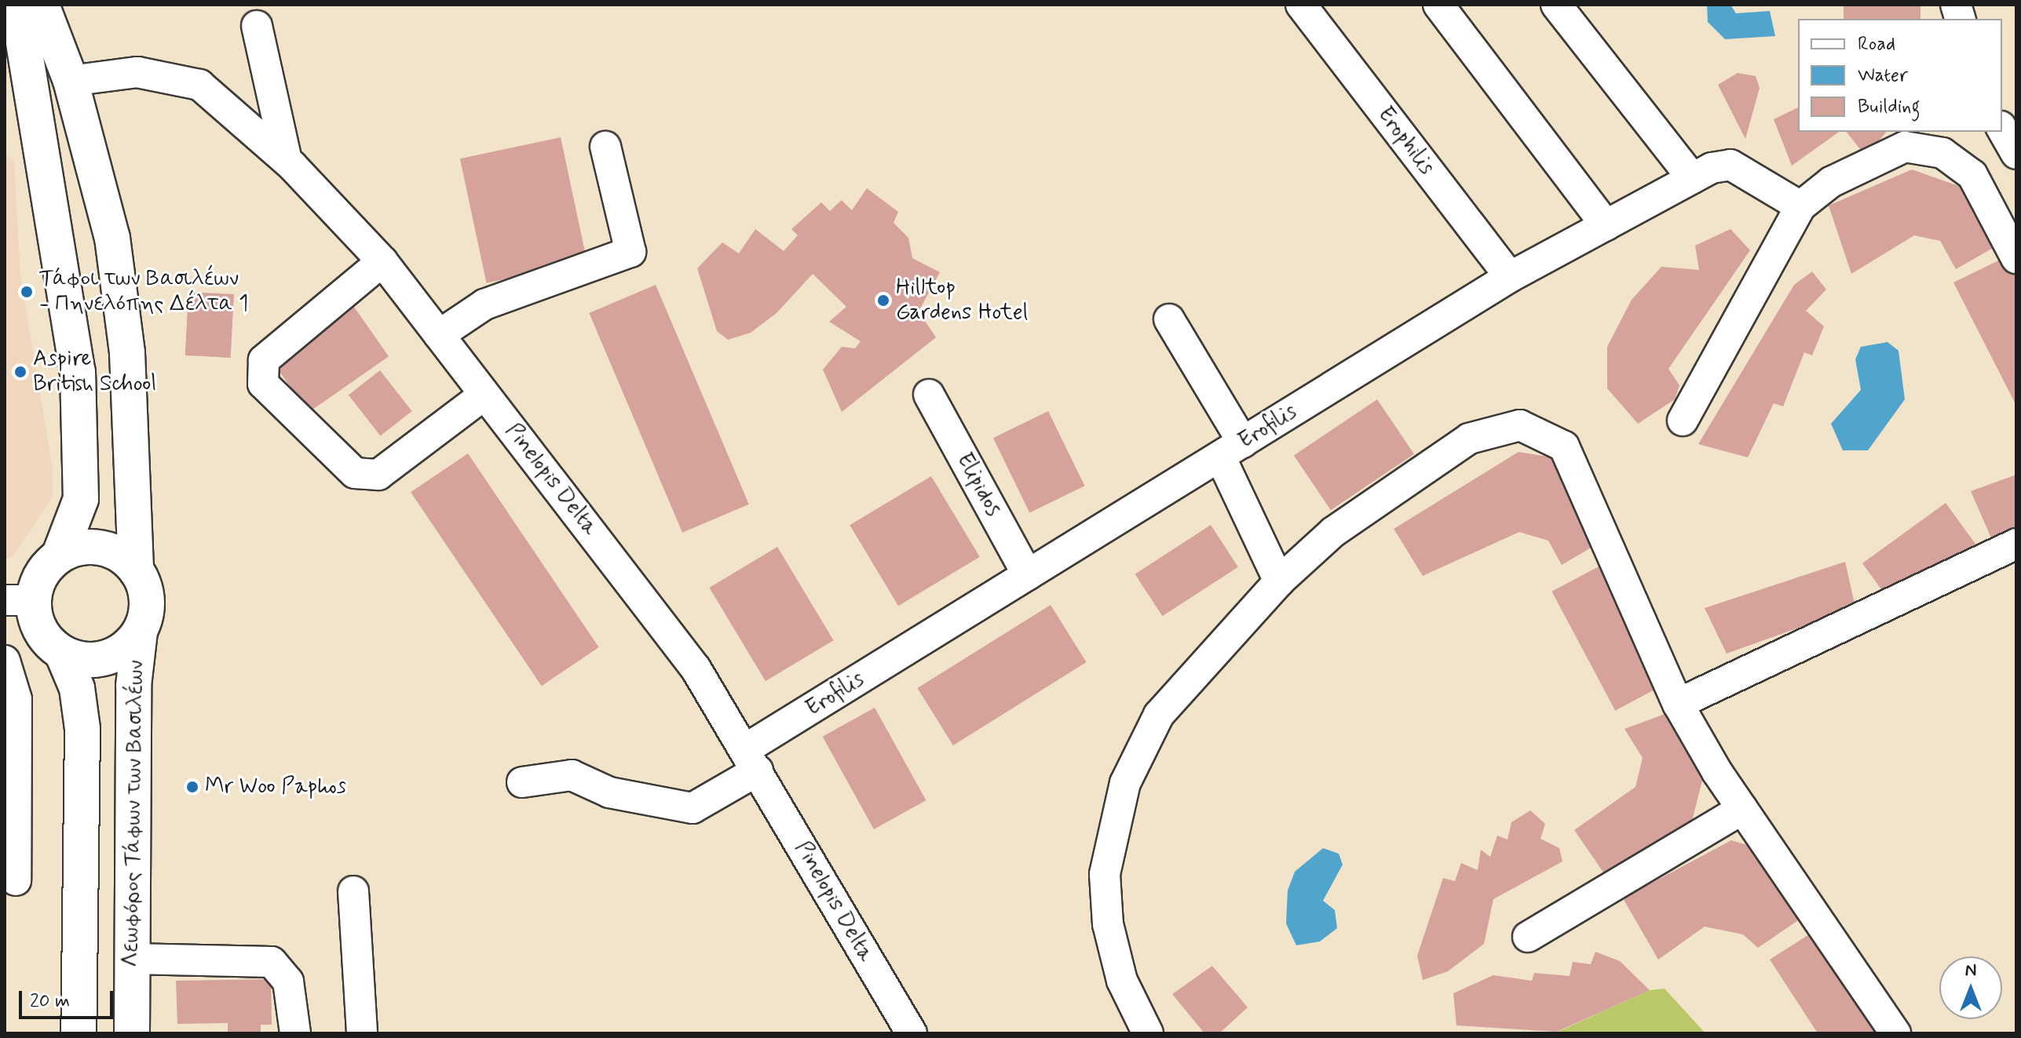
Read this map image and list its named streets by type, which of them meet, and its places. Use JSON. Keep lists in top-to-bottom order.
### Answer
{
  "streets": {
    "main road": ["Λεωφόρος Τάφων των Βασιλέων"],
    "street": [
      "Erophilis",
      "Erofilis",
      "Pinelopis Delta",
      "Elipidos"
    ]
  },
  "crossings": [
    ["Erophilis", "Erofilis"],
    ["Erofilis", "Pinelopis Delta"],
    ["Erofilis", "Elipidos"]
  ],
  "places": [
    "Τάφοι των Βασιλέων - Πηνελόπης Δέλτα 1",
    "Hilltop Gardens Hotel",
    "Aspire British School",
    "Mr Woo Paphos"
  ],
  "legend": ["Road", "Water", "Building"],
  "scale_bar": "20 m",
  "north": "top"
}
